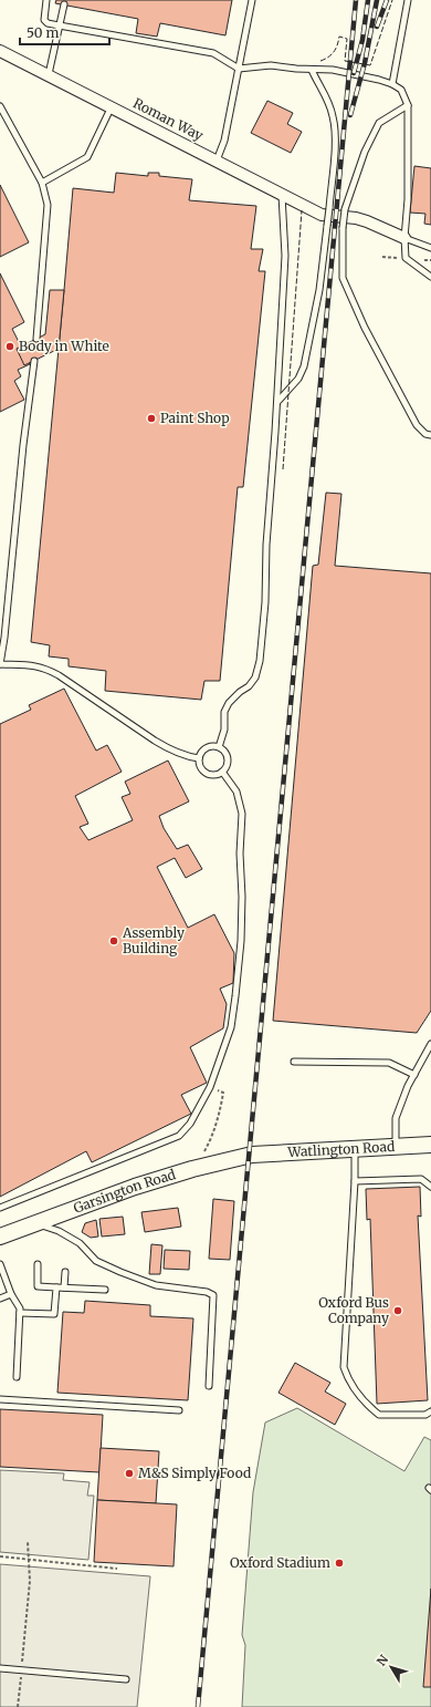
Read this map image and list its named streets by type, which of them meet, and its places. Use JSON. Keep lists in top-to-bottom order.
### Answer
{
  "streets": {
    "main road": ["Watlington Road", "Garsington Road"],
    "street": ["Roman Way"]
  },
  "crossings": [
    ["Watlington Road", "Garsington Road"]
  ],
  "places": [
    "Body in White",
    "Paint Shop",
    "Assembly Building",
    "Oxford Bus Company",
    "M&S Simply Food",
    "Oxford Stadium"
  ],
  "scale_bar": "50 m",
  "north": "top left"
}
